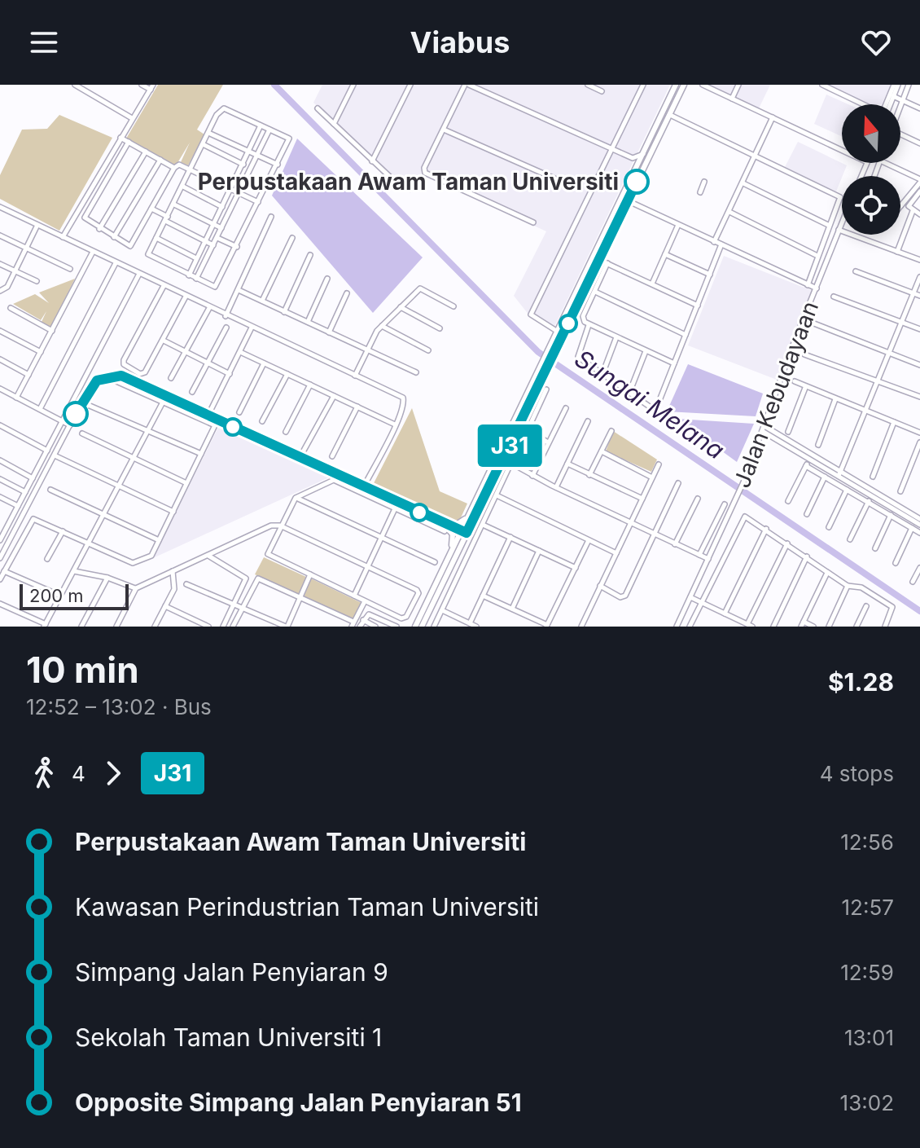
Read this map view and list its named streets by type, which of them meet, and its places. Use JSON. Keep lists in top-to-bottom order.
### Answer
{
  "streets": {
    "street": ["Jalan Kebudayaan"]
  },
  "water": ["Sungai Melana"],
  "places": ["Perpustakaan Awam Taman Universiti"],
  "lines": ["bus line J31"],
  "scale_bar": "200 m",
  "north": "top",
  "page": {
    "header": "Viabus",
    "on_map": "J31",
    "scale": "200 m",
    "heading": ["10 min", "12:52 – 13:02 · Bus", "$1.28"],
    "legs": ["4", "J31", "4 stops"],
    "list": [
      {
        "name": "Perpustakaan Awam Taman Universiti",
        "value": "12:56"
      },
      {
        "name": "Kawasan Perindustrian Taman Universiti",
        "value": "12:57"
      },
      {
        "name": "Simpang Jalan Penyiaran 9",
        "value": "12:59"
      },
      {
        "name": "Sekolah Taman Universiti 1",
        "value": "13:01"
      },
      {
        "name": "Opposite Simpang Jalan Penyiaran 51",
        "value": "13:02"
      }
    ]
  }
}
